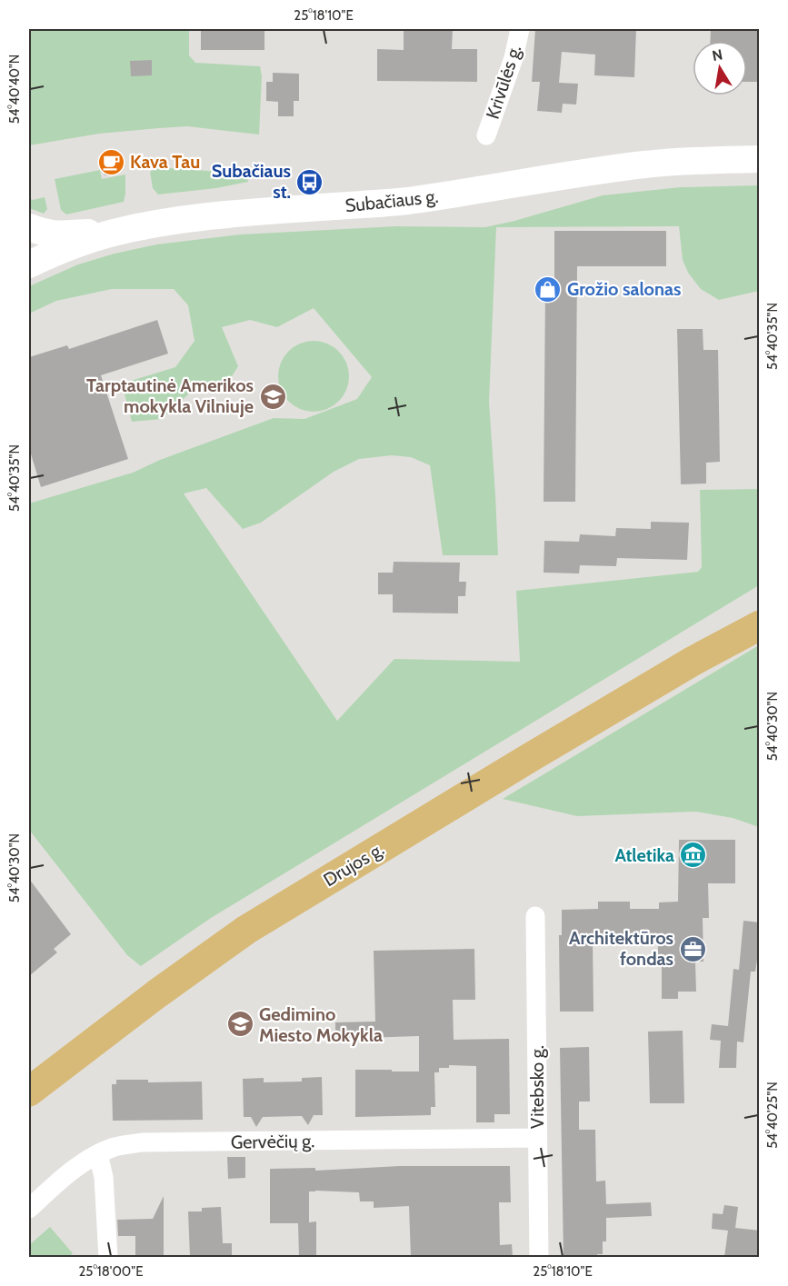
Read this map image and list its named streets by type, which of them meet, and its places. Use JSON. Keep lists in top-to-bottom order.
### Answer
{
  "streets": {
    "main road": ["Subačiaus g.", "Drujos g."],
    "street": ["Krivūlės g.", "Vitebsko g.", "Gervėčių g."]
  },
  "crossings": [
    ["Vitebsko g.", "Gervėčių g."]
  ],
  "places": {
    "cafe": ["Kava Tau"],
    "bus stop": ["Subačiaus st."],
    "shop": ["Grožio salonas"],
    "school or university": ["Tarptautinė Amerikos mokykla Vilniuje", "Gedimino Miesto Mokykla"],
    "museum": ["Atletika"],
    "office": ["Architektūros fondas"]
  },
  "north": "top",
  "coordinates": [
    "25°18'10\"E",
    "54°40'40\"N",
    "54°40'35\"N",
    "54°40'30\"N",
    "54°40'25\"N",
    "25°18'00\"E"
  ]
}
